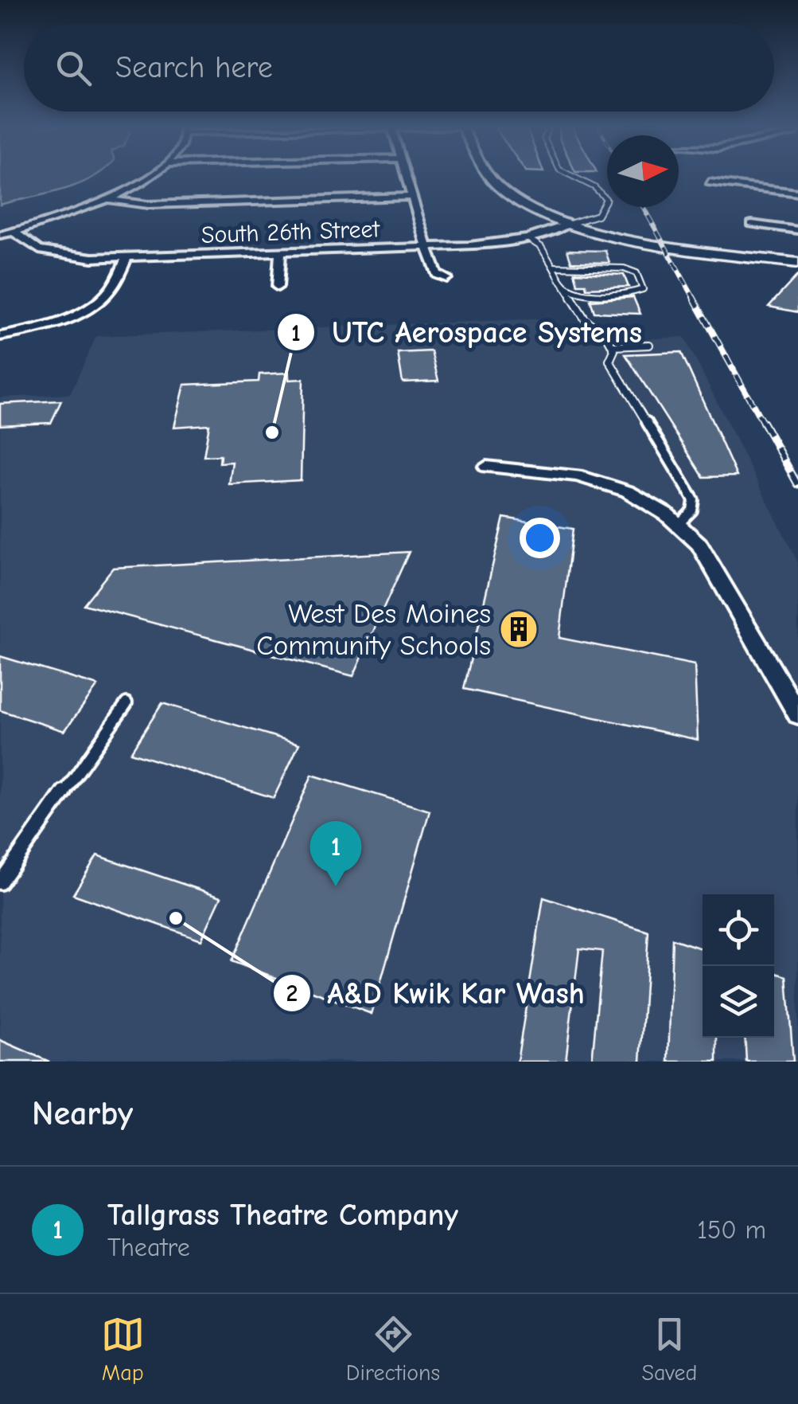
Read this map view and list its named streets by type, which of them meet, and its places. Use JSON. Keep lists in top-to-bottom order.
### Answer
{
  "streets": {
    "street": ["South 26th Street"]
  },
  "places": {
    "other": ["UTC Aerospace Systems", "A&D Kwik Kar Wash"],
    "building": ["West Des Moines Community Schools"]
  },
  "north": "right",
  "page": {
    "search": "Search here",
    "pins": "1",
    "heading": "Nearby",
    "list": [
      {
        "mark": "1",
        "name": "Tallgrass Theatre Company",
        "note": "Theatre",
        "value": "150 m"
      }
    ],
    "nav": ["Map", "Directions", "Saved"]
  }
}
